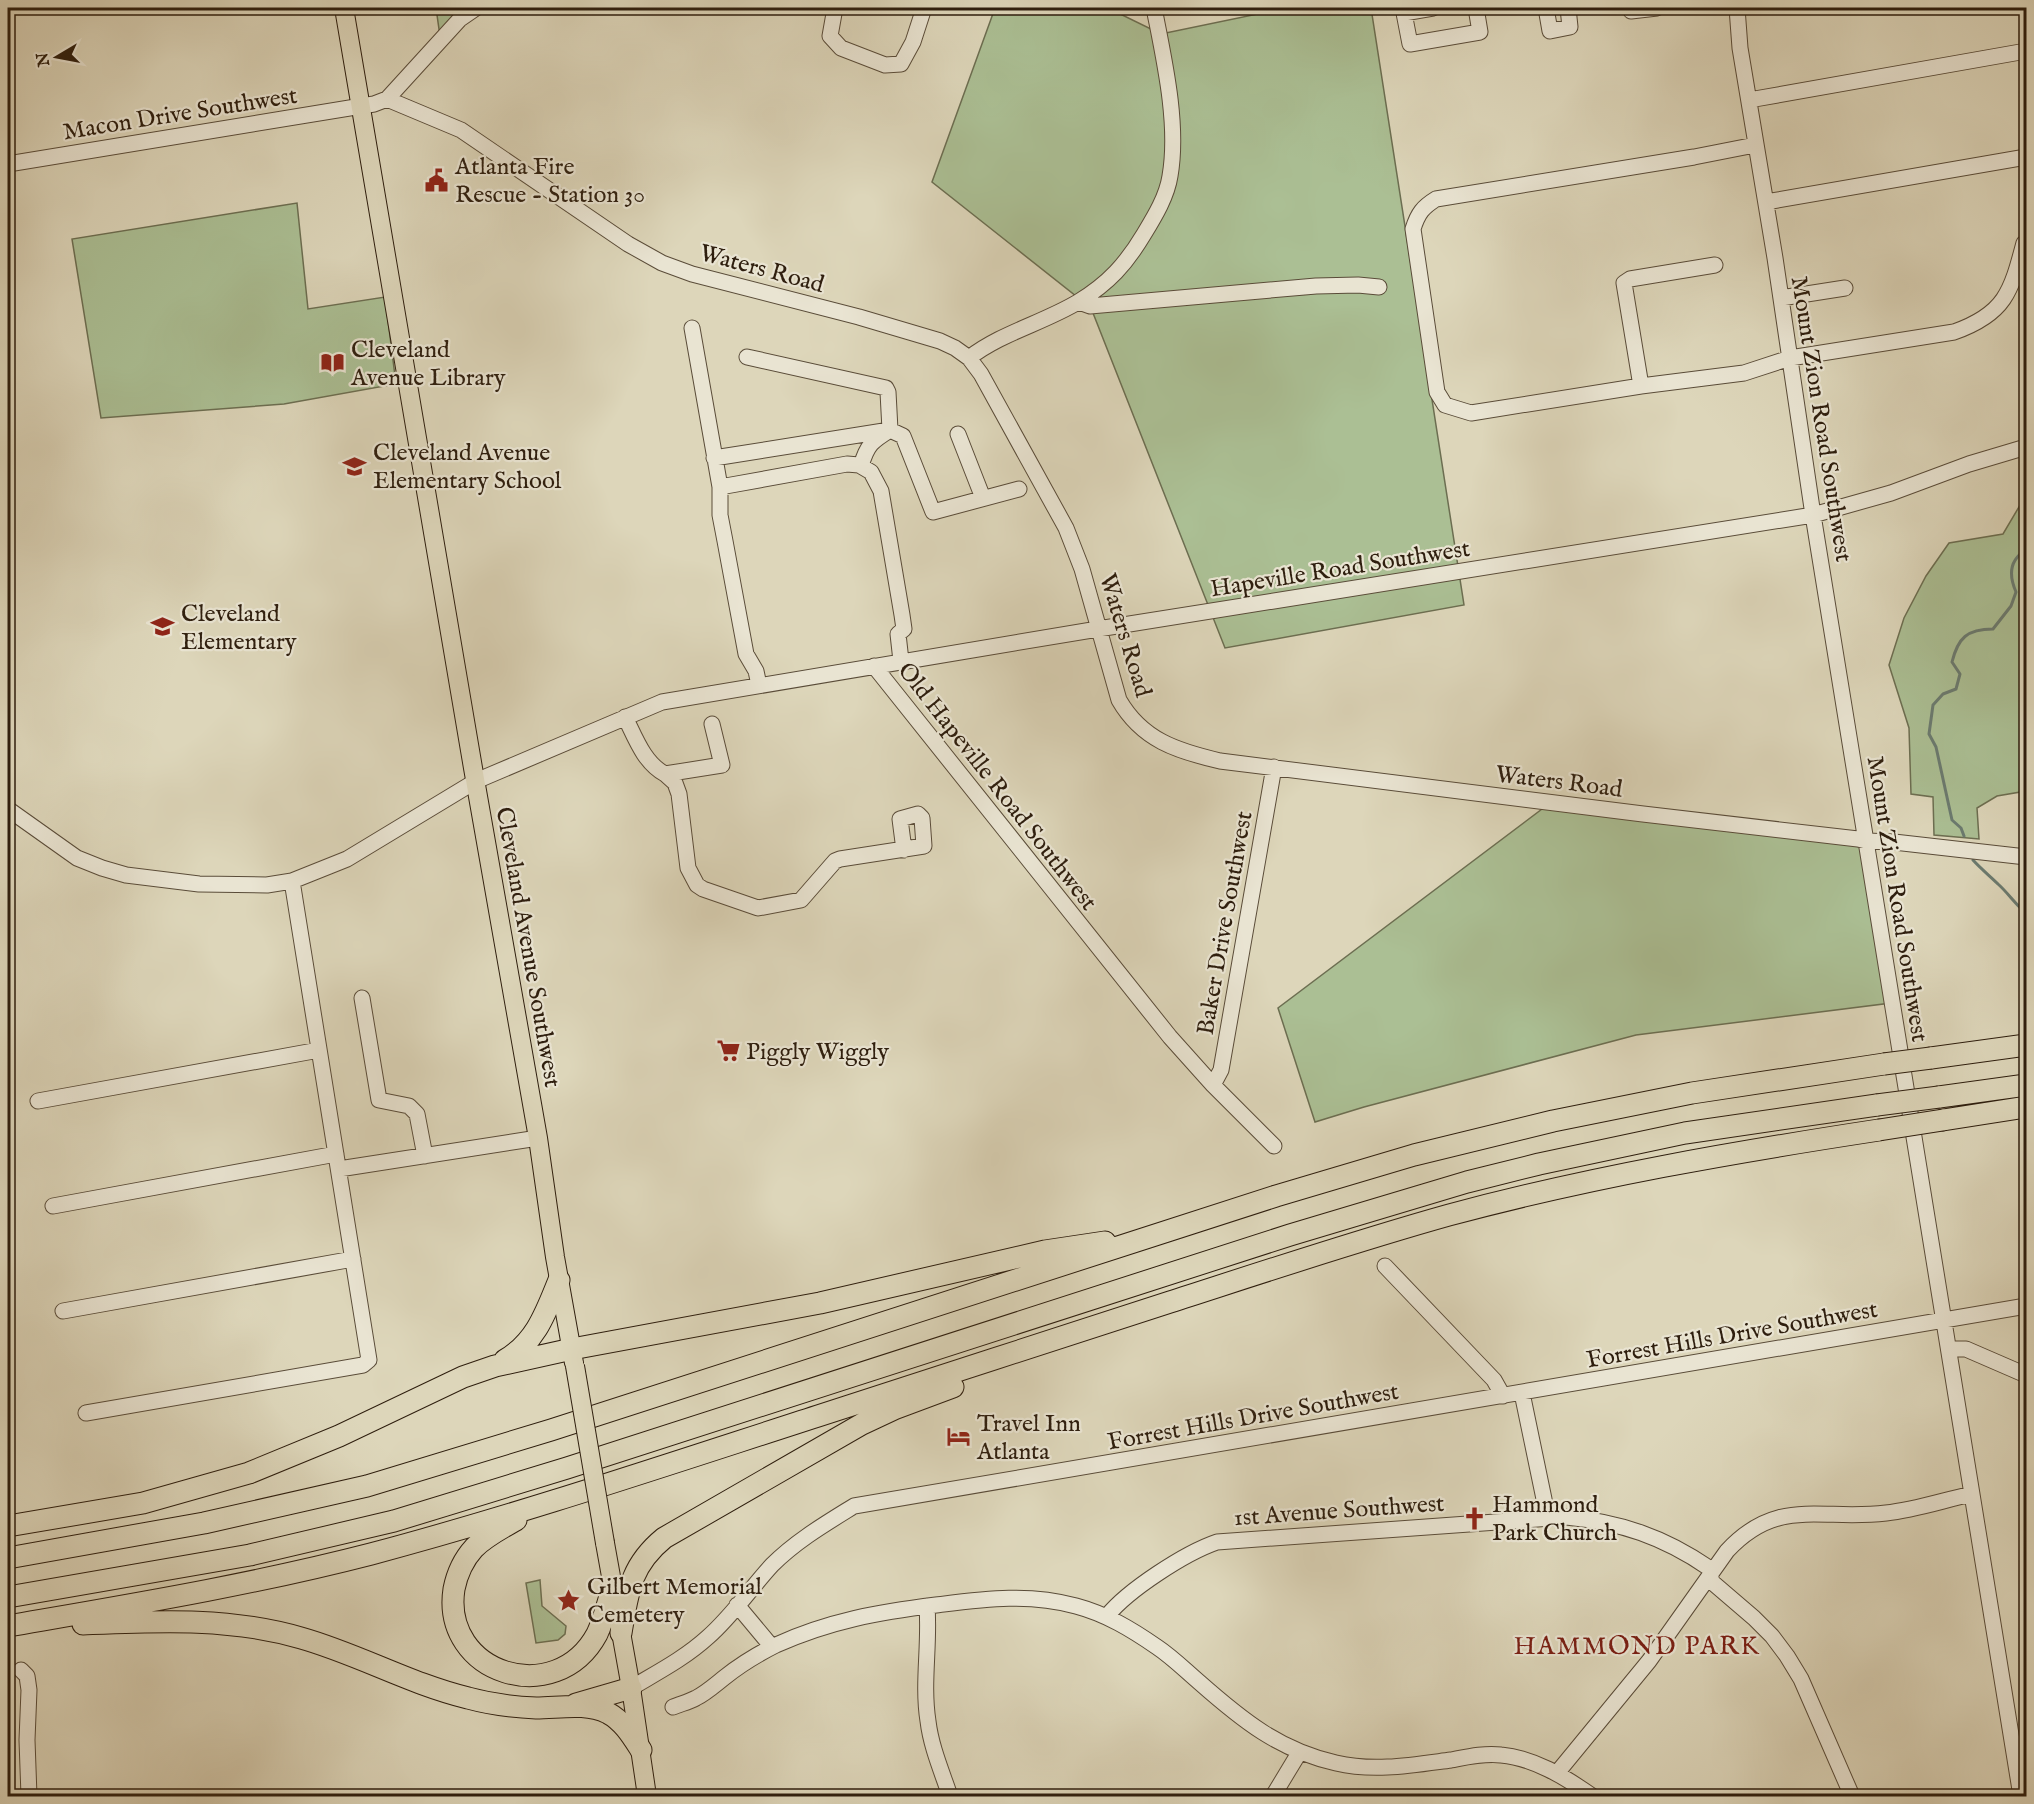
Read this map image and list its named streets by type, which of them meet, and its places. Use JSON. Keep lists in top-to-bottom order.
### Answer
{
  "streets": {
    "main road": ["Cleveland Avenue Southwest"],
    "street": [
      "Macon Drive Southwest",
      "Waters Road",
      "Mount Zion Road Southwest",
      "Hapeville Road Southwest",
      "Old Hapeville Road Southwest",
      "Baker Drive Southwest",
      "Forrest Hills Drive Southwest",
      "1st Avenue Southwest"
    ]
  },
  "crossings": [
    ["Macon Drive Southwest", "Waters Road"],
    ["Macon Drive Southwest", "Cleveland Avenue Southwest"],
    ["Waters Road", "Mount Zion Road Southwest"],
    ["Waters Road", "Hapeville Road Southwest"],
    ["Waters Road", "Baker Drive Southwest"],
    ["Mount Zion Road Southwest", "Hapeville Road Southwest"],
    ["Mount Zion Road Southwest", "Forrest Hills Drive Southwest"],
    ["Hapeville Road Southwest", "Old Hapeville Road Southwest"],
    ["Old Hapeville Road Southwest", "Baker Drive Southwest"],
    ["Old Hapeville Road Southwest", "Cleveland Avenue Southwest"],
    ["Cleveland Avenue Southwest", "Forrest Hills Drive Southwest"]
  ],
  "districts": ["HAMMOND PARK"],
  "places": {
    "public building": ["Atlanta Fire Rescue - Station 30"],
    "library": ["Cleveland Avenue Library"],
    "school or university": ["Cleveland Avenue Elementary School", "Cleveland Elementary"],
    "supermarket": ["Piggly Wiggly"],
    "hotel": ["Travel Inn Atlanta"],
    "church": ["Hammond Park Church"],
    "place": ["Gilbert Memorial Cemetery"]
  },
  "north": "left"
}
